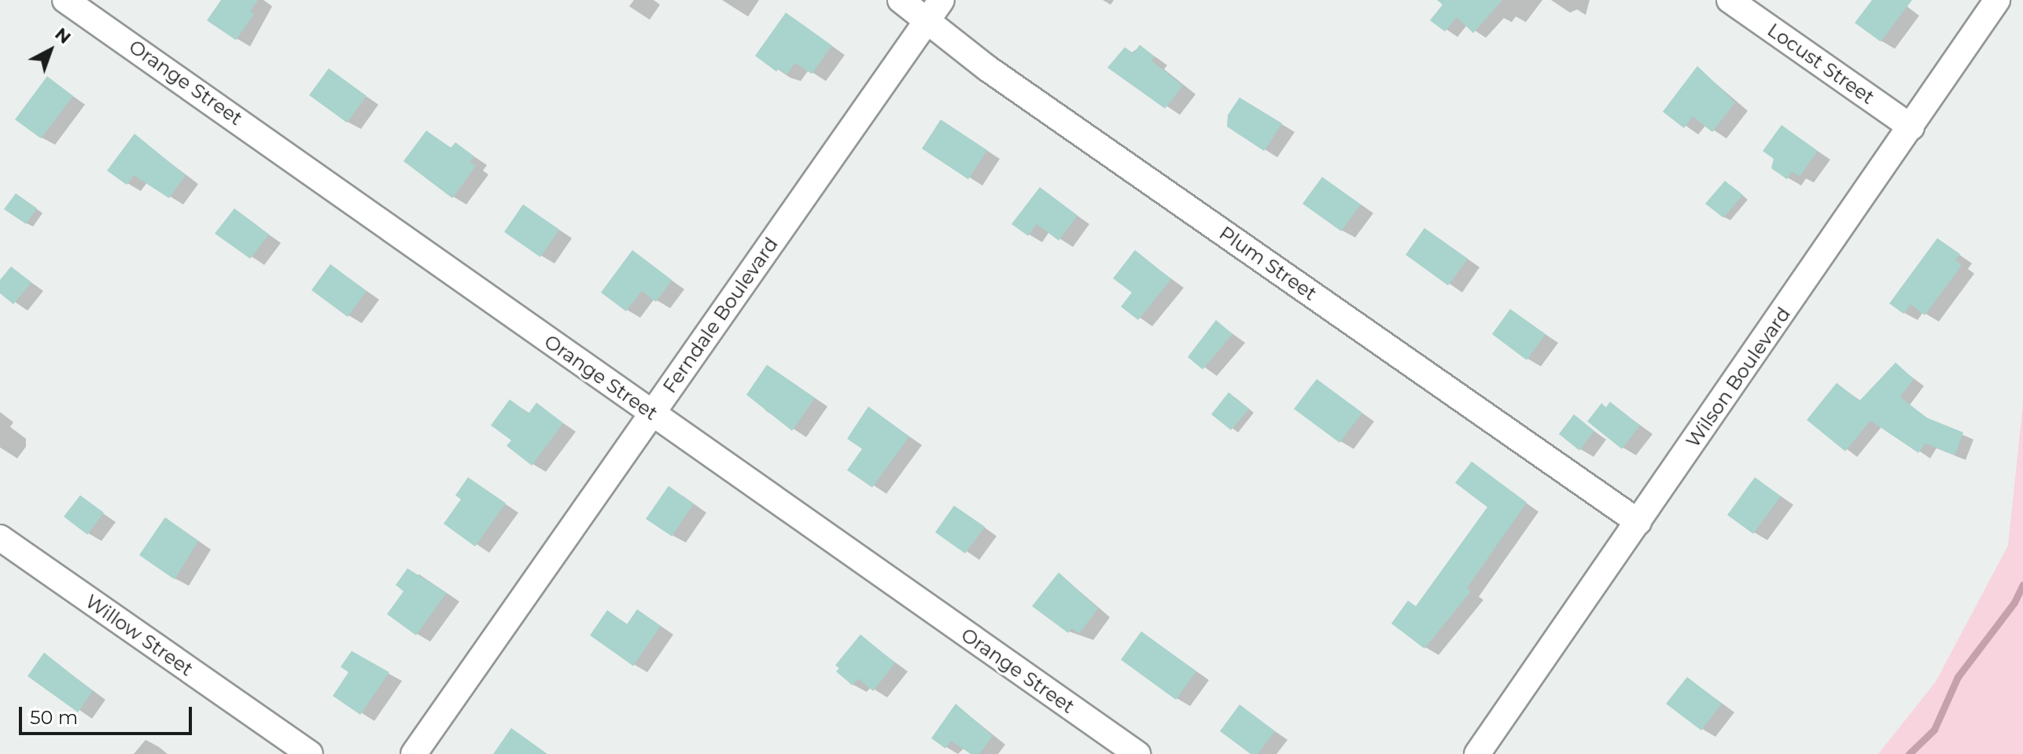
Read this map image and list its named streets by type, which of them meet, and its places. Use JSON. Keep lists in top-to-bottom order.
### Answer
{
  "streets": {
    "street": [
      "Locust Street",
      "Orange Street",
      "Plum Street",
      "Ferndale Boulevard",
      "Wilson Boulevard",
      "Willow Street"
    ]
  },
  "crossings": [
    ["Locust Street", "Wilson Boulevard"],
    ["Orange Street", "Ferndale Boulevard"],
    ["Plum Street", "Ferndale Boulevard"],
    ["Plum Street", "Wilson Boulevard"]
  ],
  "scale_bar": "50 m",
  "north": "top right"
}
